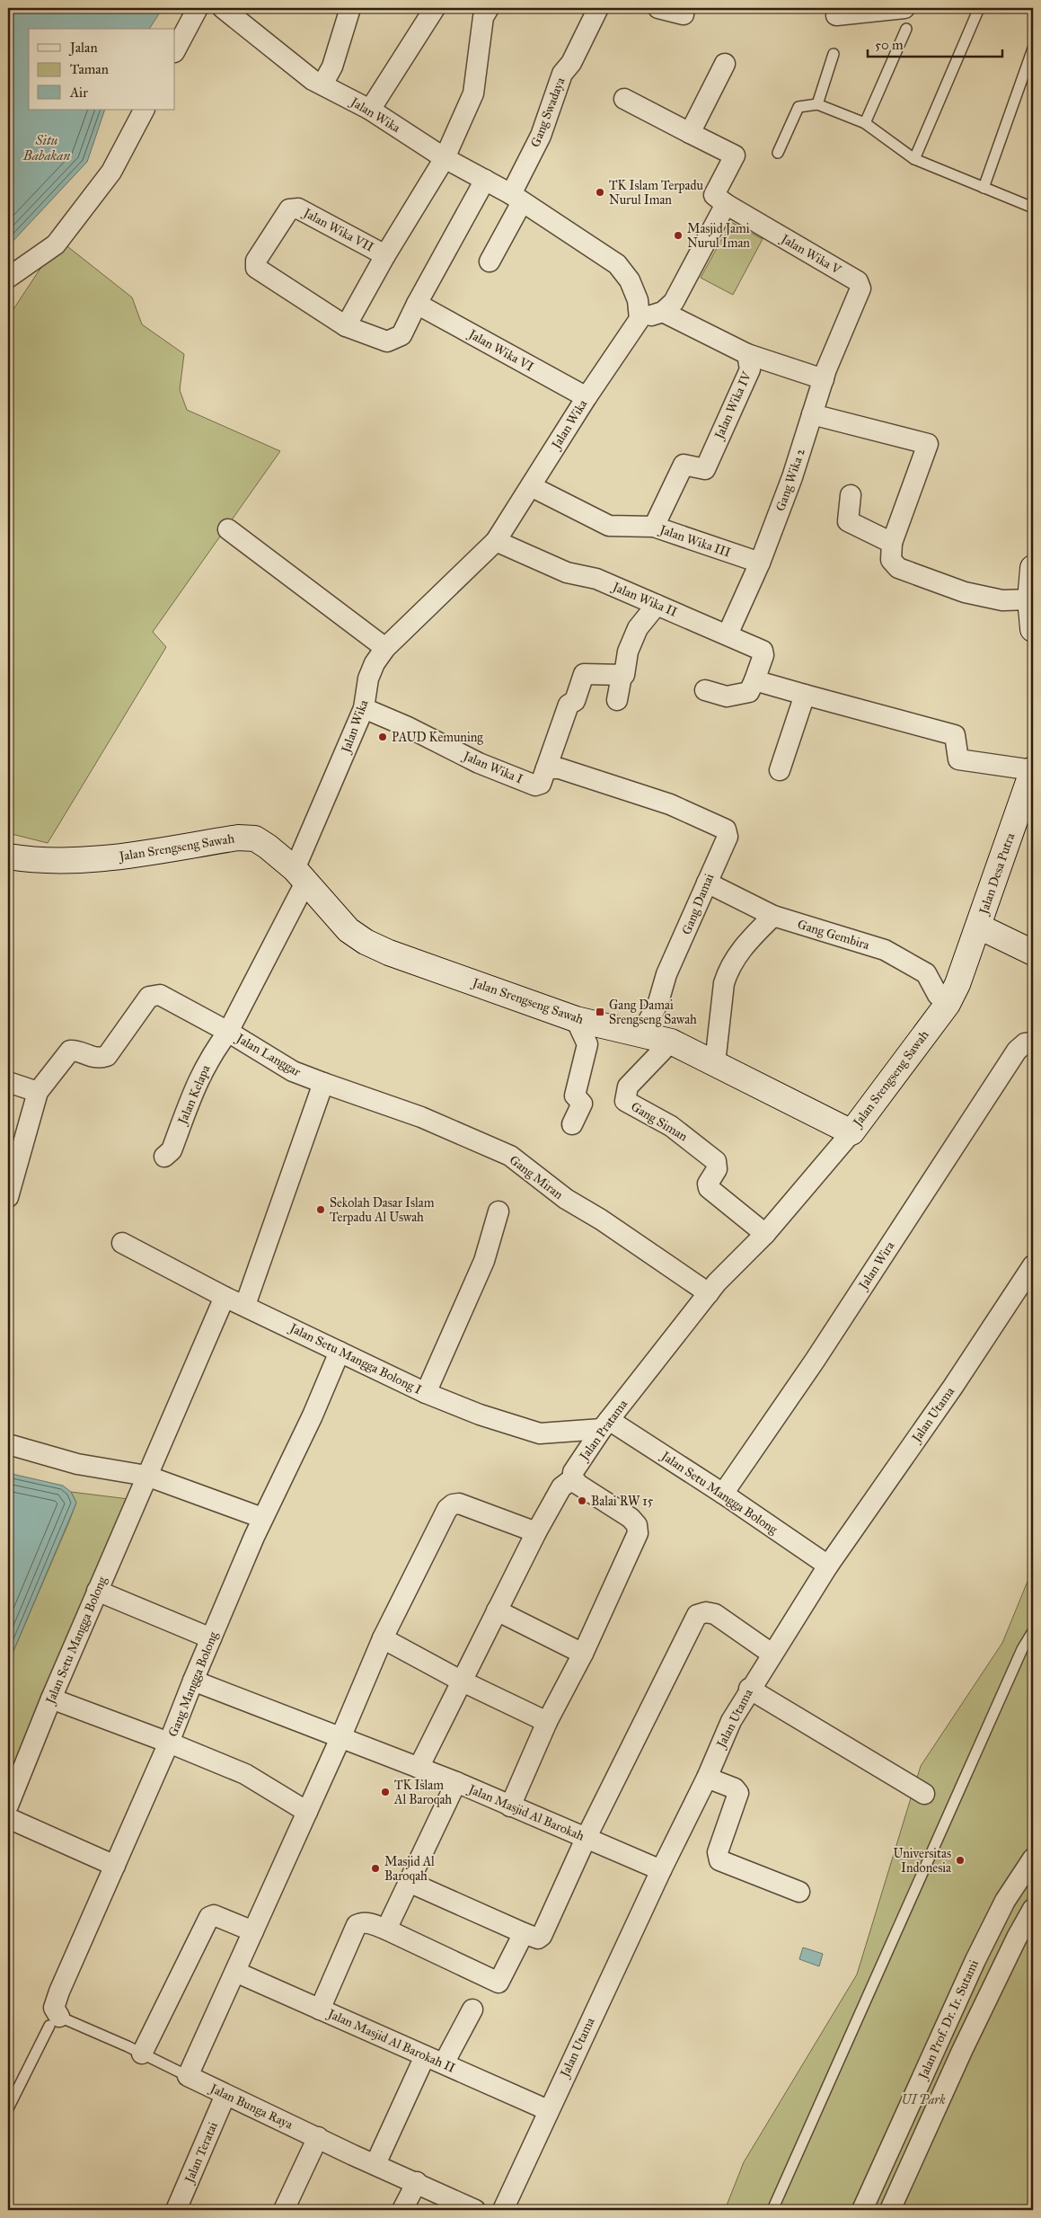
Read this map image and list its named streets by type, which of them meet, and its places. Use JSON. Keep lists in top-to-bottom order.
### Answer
{
  "streets": {
    "street": [
      "Gang Swadaya",
      "Jalan Wika",
      "Jalan Wika VII",
      "Jalan Wika V",
      "Jalan Wika VI",
      "Jalan Wika IV",
      "Gang Wika 2",
      "Jalan Wika III",
      "Jalan Wika II",
      "Jalan Wika I",
      "Jalan Srengseng Sawah",
      "Jalan Desa Putra",
      "Gang Damai",
      "Gang Gembira",
      "Jalan Langgar",
      "Jalan Kelapa",
      "Gang Siman",
      "Gang Miran",
      "Jalan Wira",
      "Jalan Setu Mangga Bolong I",
      "Jalan Utama",
      "Jalan Pratama",
      "Jalan Setu Mangga Bolong",
      "Gang Mangga Bolong",
      "Jalan Masjid Al Barokah",
      "Jalan Prof. Dr. Ir. Sutami",
      "Jalan Masjid Al Barokah II",
      "Jalan Bunga Raya",
      "Jalan Teratai"
    ]
  },
  "crossings": [
    ["Gang Swadaya", "Jalan Wika"],
    ["Jalan Wika", "Jalan Wika VII"],
    ["Jalan Wika", "Jalan Wika VI"],
    ["Jalan Wika", "Jalan Wika III"],
    ["Jalan Wika", "Jalan Wika II"],
    ["Jalan Wika", "Jalan Wika I"],
    ["Jalan Wika", "Jalan Srengseng Sawah"],
    ["Jalan Wika", "Jalan Langgar"],
    ["Jalan Wika VII", "Jalan Wika VI"],
    ["Jalan Wika V", "Gang Wika 2"],
    ["Jalan Wika IV", "Jalan Wika III"],
    ["Gang Wika 2", "Jalan Wika III"],
    ["Gang Wika 2", "Jalan Wika II"],
    ["Jalan Wika I", "Gang Damai"],
    ["Jalan Srengseng Sawah", "Jalan Desa Putra"],
    ["Jalan Srengseng Sawah", "Gang Damai"],
    ["Jalan Srengseng Sawah", "Gang Gembira"],
    ["Jalan Srengseng Sawah", "Jalan Langgar"],
    ["Jalan Srengseng Sawah", "Gang Siman"],
    ["Jalan Srengseng Sawah", "Jalan Pratama"],
    ["Gang Damai", "Gang Gembira"],
    ["Jalan Langgar", "Jalan Kelapa"],
    ["Jalan Langgar", "Gang Miran"],
    ["Gang Siman", "Jalan Pratama"],
    ["Gang Miran", "Jalan Pratama"],
    ["Jalan Wira", "Jalan Setu Mangga Bolong"],
    ["Jalan Setu Mangga Bolong I", "Jalan Pratama"],
    ["Jalan Setu Mangga Bolong I", "Jalan Setu Mangga Bolong"],
    ["Jalan Setu Mangga Bolong I", "Gang Mangga Bolong"],
    ["Jalan Utama", "Jalan Setu Mangga Bolong"],
    ["Jalan Utama", "Jalan Masjid Al Barokah"],
    ["Jalan Utama", "Jalan Masjid Al Barokah II"],
    ["Jalan Pratama", "Jalan Setu Mangga Bolong"],
    ["Jalan Pratama", "Jalan Masjid Al Barokah"],
    ["Gang Mangga Bolong", "Jalan Masjid Al Barokah"],
    ["Gang Mangga Bolong", "Jalan Bunga Raya"],
    ["Jalan Bunga Raya", "Jalan Teratai"]
  ],
  "water": ["Situ Babakan"],
  "parks": ["UI Park"],
  "places": {
    "other": [
      "TK Islam Terpadu Nurul Iman",
      "Masjid Jami Nurul Iman",
      "PAUD Kemuning",
      "Sekolah Dasar Islam Terpadu Al Uswah",
      "Balai RW 15",
      "TK Islam Al Baroqah",
      "Universitas Indonesia",
      "Masjid Al Baroqah"
    ],
    "transit": ["Gang Damai Srengseng Sawah"]
  },
  "legend": ["Jalan", "Taman", "Air"],
  "scale_bar": "50 m"
}
